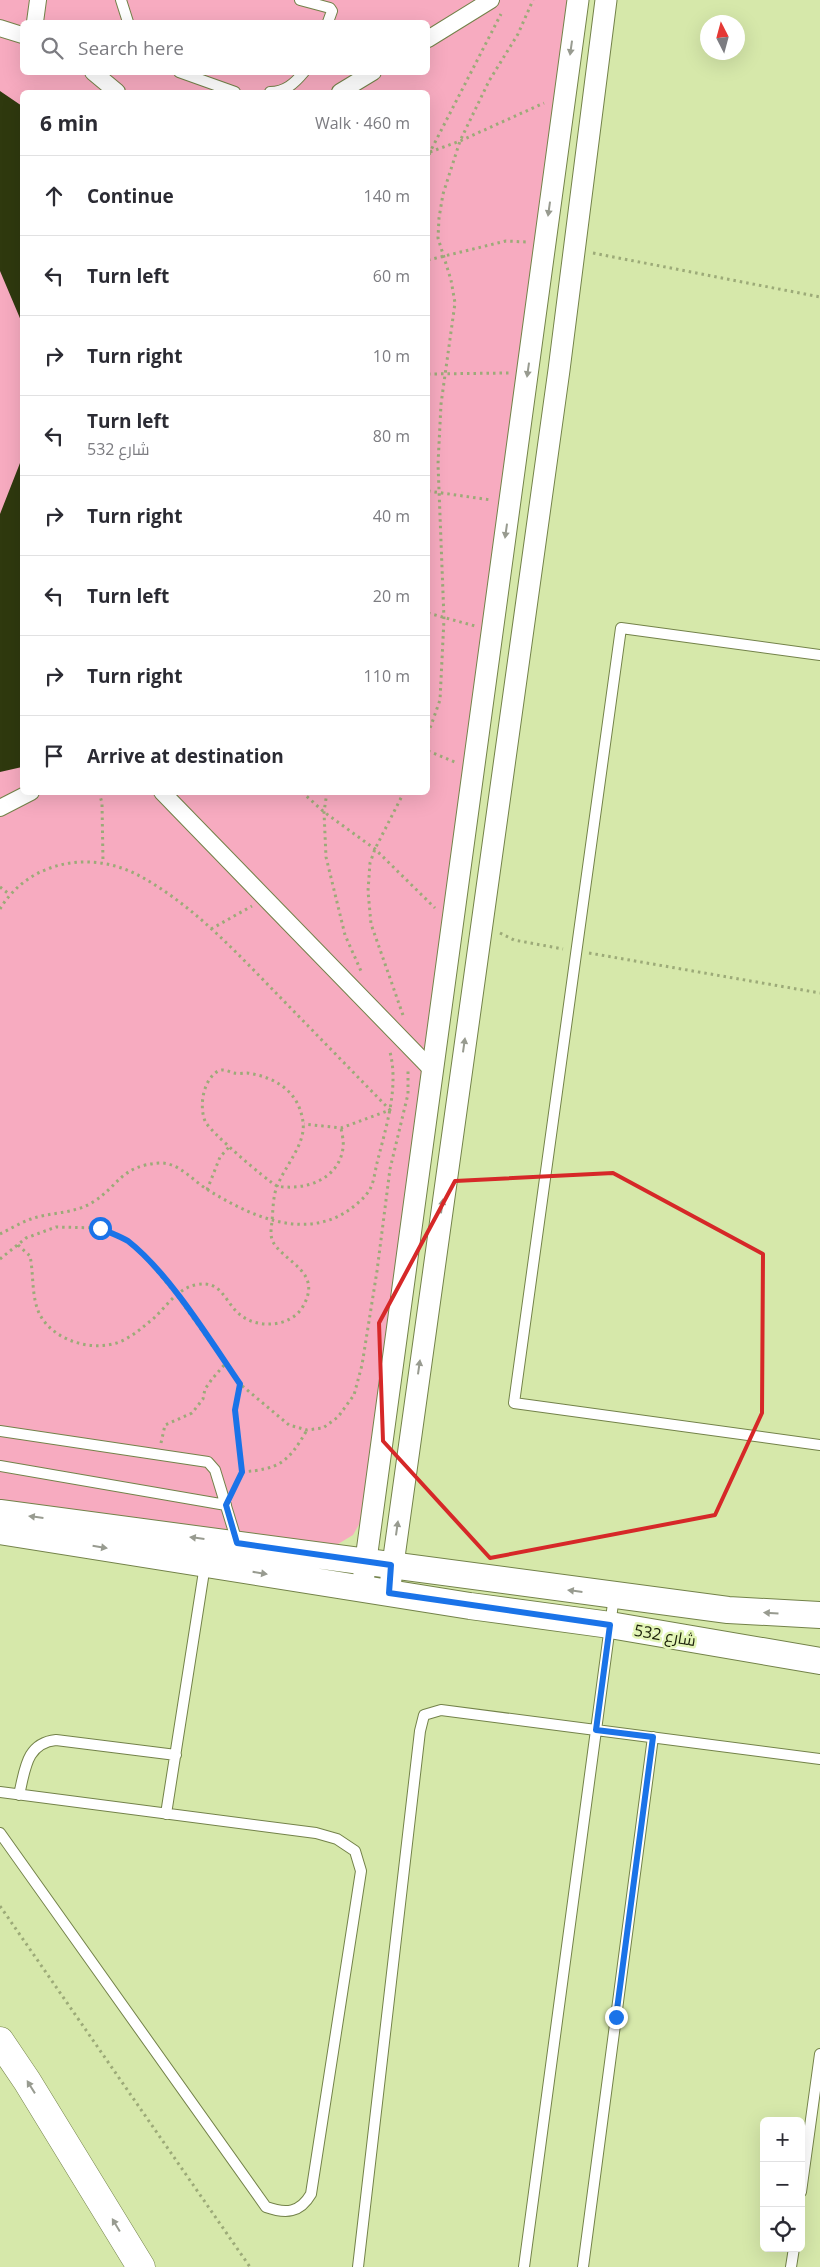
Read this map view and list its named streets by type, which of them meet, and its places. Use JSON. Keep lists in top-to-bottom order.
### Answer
{
  "streets": {
    "street": ["شارع 532"]
  },
  "north": "top",
  "page": {
    "search": "Search here",
    "heading": ["6 min", "Walk · 460 m"],
    "list": [
      ["Continue", "140 m"],
      ["Turn left", "60 m"],
      ["Turn right", "10 m"],
      ["Turn left", "شارع 532", "80 m"],
      ["Turn right", "40 m"],
      ["Turn left", "20 m"],
      ["Turn right", "110 m"],
      "Arrive at destination"
    ],
    "map_buttons": ["+", "−"]
  }
}
